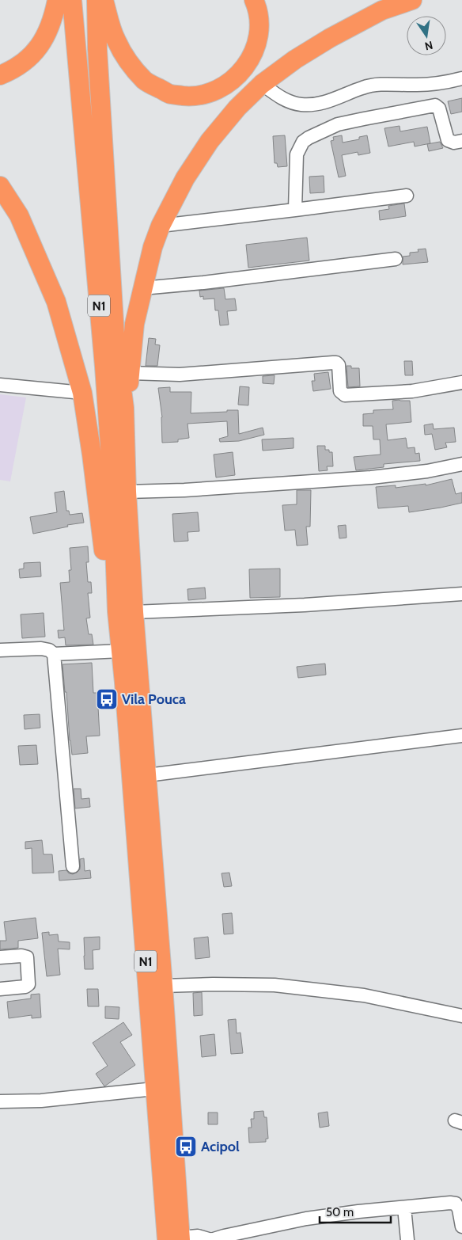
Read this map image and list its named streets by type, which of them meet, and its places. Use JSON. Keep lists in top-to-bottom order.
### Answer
{
  "streets": {
    "highway": ["N1"]
  },
  "places": {
    "bus stop": ["Vila Pouca", "Acipol"]
  },
  "scale_bar": "50 m",
  "north": "bottom"
}
